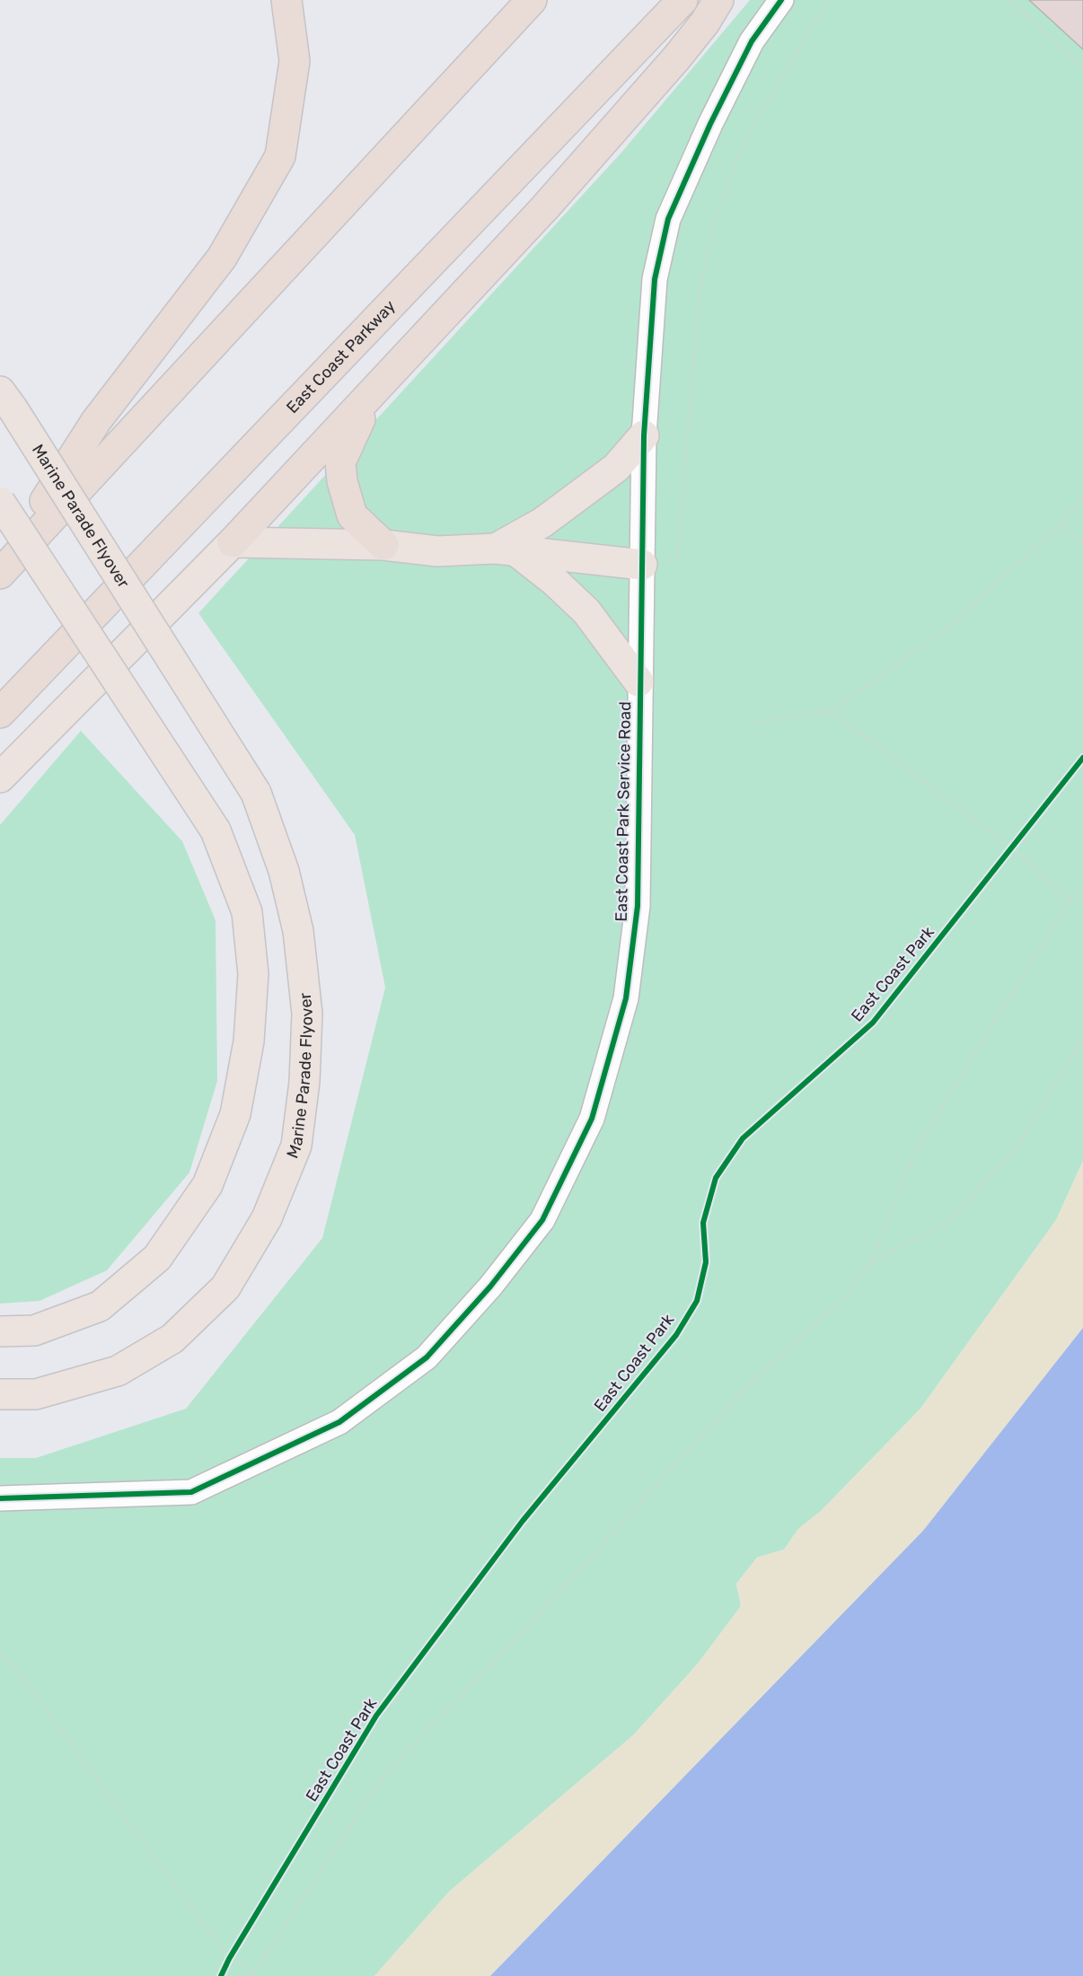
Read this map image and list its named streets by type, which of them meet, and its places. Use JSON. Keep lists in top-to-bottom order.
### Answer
{
  "streets": {
    "highway": ["East Coast Parkway", "Marine Parade Flyover"],
    "street": ["East Coast Park Service Road"],
    "cycle path": ["East Coast Park"]
  }
}
